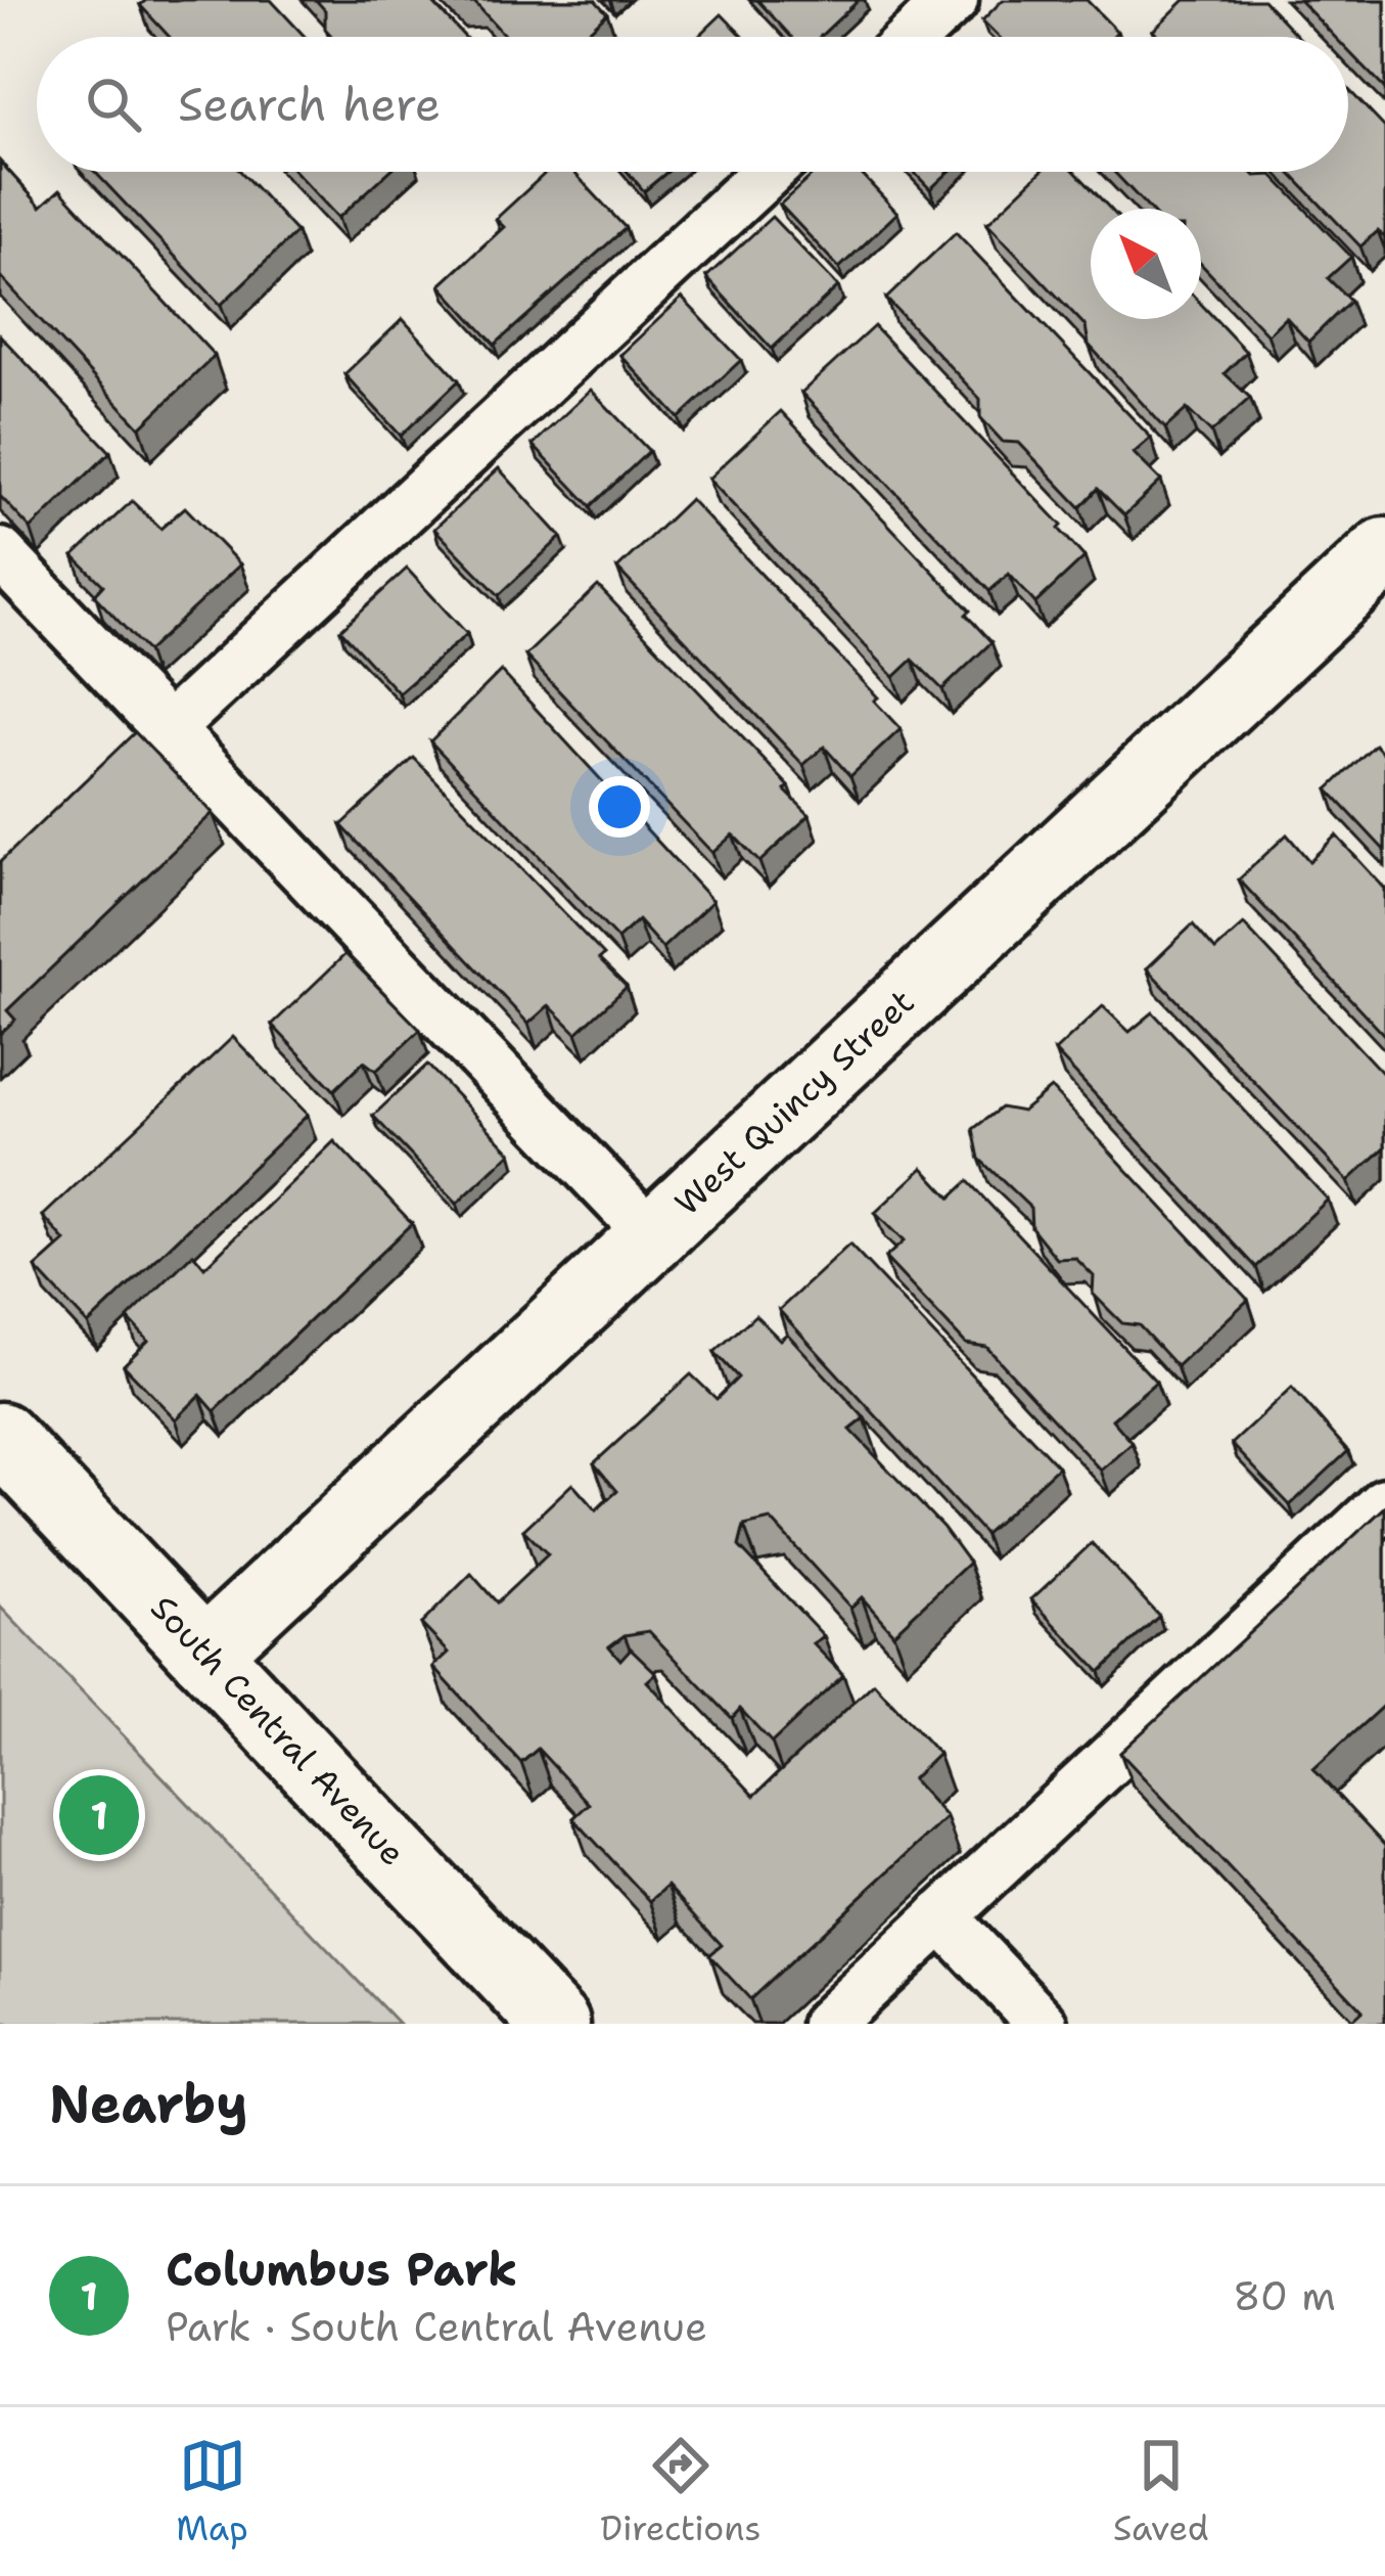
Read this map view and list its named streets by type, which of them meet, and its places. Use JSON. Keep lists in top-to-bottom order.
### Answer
{
  "streets": {
    "street": ["West Quincy Street", "South Central Avenue"]
  },
  "crossings": [
    ["West Quincy Street", "South Central Avenue"]
  ],
  "north": "top left",
  "page": {
    "search": "Search here",
    "pins": "1",
    "heading": "Nearby",
    "list": [
      {
        "mark": "1",
        "name": "Columbus Park",
        "note": "Park · South Central Avenue",
        "value": "80 m"
      }
    ],
    "nav": ["Map", "Directions", "Saved"]
  }
}
